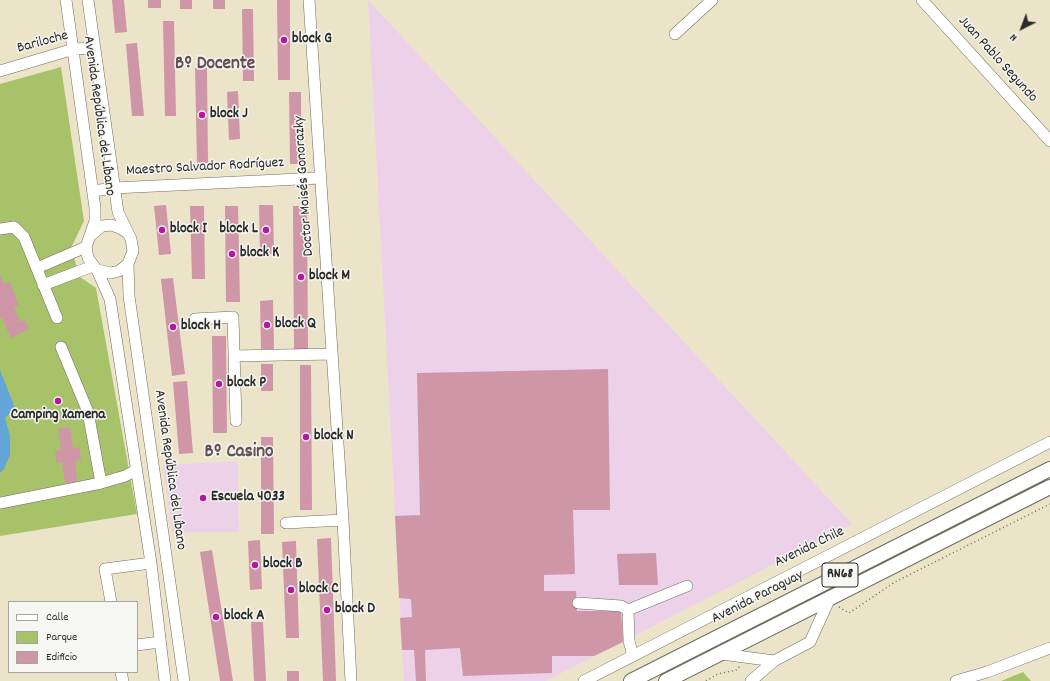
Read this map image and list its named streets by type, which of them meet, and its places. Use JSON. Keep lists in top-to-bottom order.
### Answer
{
  "streets": {
    "main road": ["RN68", "Avenida Paraguay"],
    "street": [
      "Bariloche",
      "Juan Pablo Segundo",
      "Avenida República del Líbano",
      "Maestro Salvador Rodríguez",
      "Doctor Moisés Gonorazky",
      "Avenida Chile"
    ]
  },
  "crossings": [
    ["Bariloche", "Avenida República del Líbano"],
    ["Avenida República del Líbano", "Maestro Salvador Rodríguez"],
    ["Maestro Salvador Rodríguez", "Doctor Moisés Gonorazky"]
  ],
  "districts": ["Bº Docente", "Bº Casino"],
  "places": [
    "block G",
    "block J",
    "block I",
    "block L",
    "block K",
    "block M",
    "block Q",
    "block H",
    "block P",
    "Camping Xamena",
    "block N",
    "Escuela 4033",
    "block B",
    "block C",
    "block D",
    "block A"
  ],
  "legend": ["Calle", "Parque", "Edificio"],
  "north": "bottom left"
}
